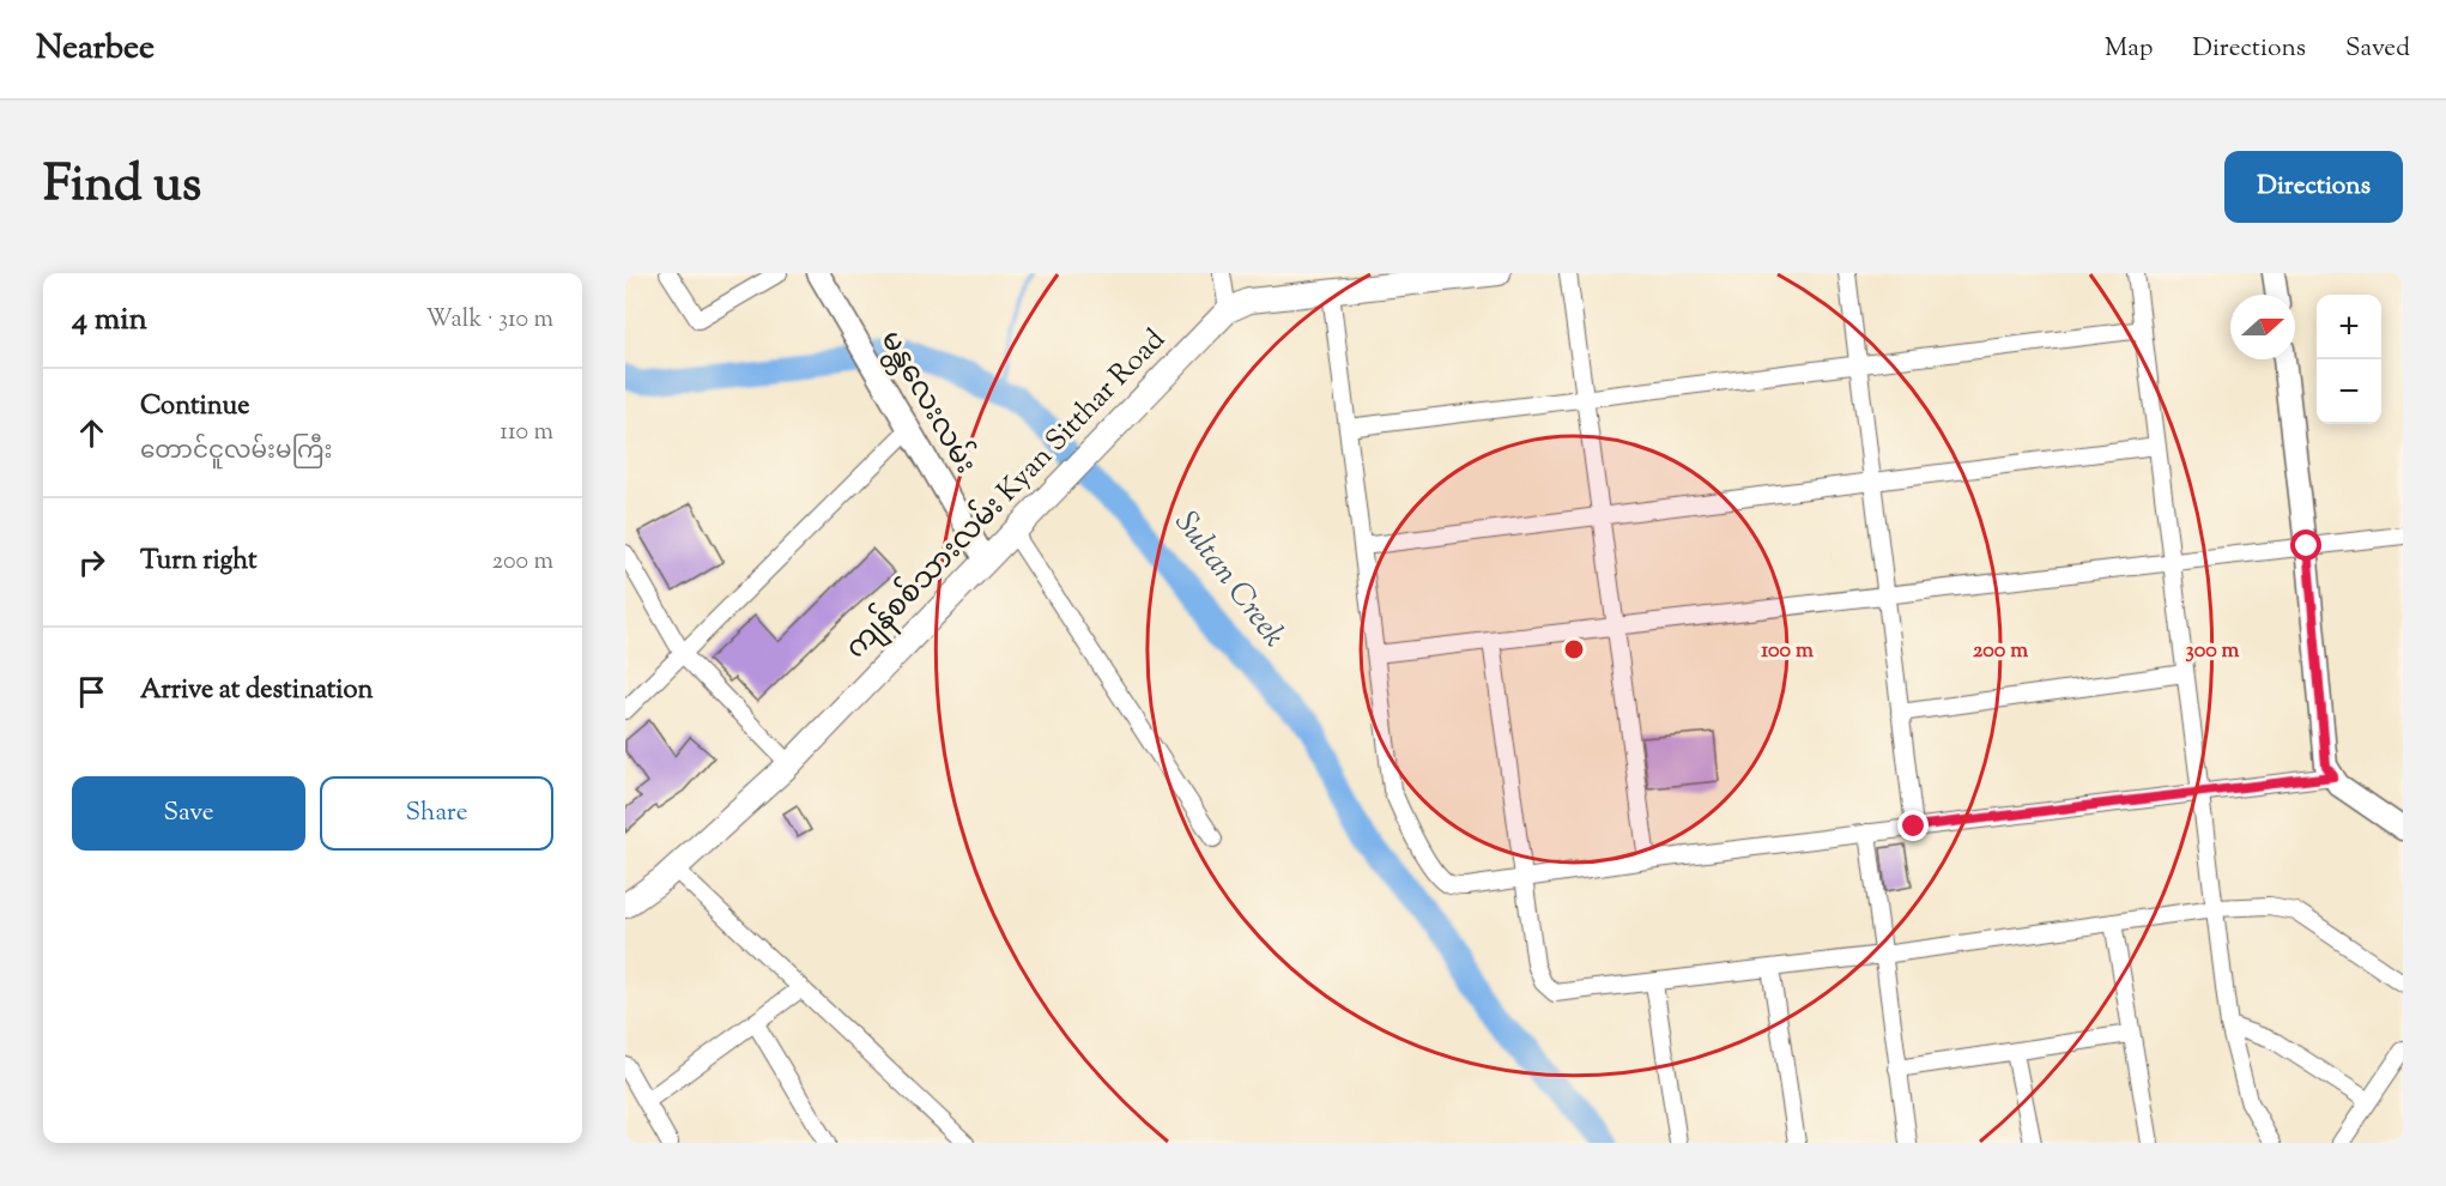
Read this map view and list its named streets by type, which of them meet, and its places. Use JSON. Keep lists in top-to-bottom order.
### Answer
{
  "streets": {
    "main road": ["ကျန်စစ်သားလမ်း Kyan Sitthar Road"],
    "street": ["မန္တလေးလမ်း"]
  },
  "crossings": [
    ["မန္တလေးလမ်း", "ကျန်စစ်သားလမ်း Kyan Sitthar Road"]
  ],
  "water": ["Sultan Creek"],
  "north": "right",
  "page": {
    "header": "Nearbee",
    "nav": ["Map", "Directions", "Saved"],
    "title": "Find us",
    "buttons": [
      "Directions",
      ["Save", "Share"]
    ],
    "heading": ["4 min", "Walk · 310 m"],
    "map_buttons": ["+", "−"],
    "list": [
      ["Continue", "တောင်ငူလမ်းမကြီး", "110 m"],
      ["Turn right", "200 m"],
      "Arrive at destination"
    ]
  },
  "rings": ["100 m", "200 m", "300 m"]
}
